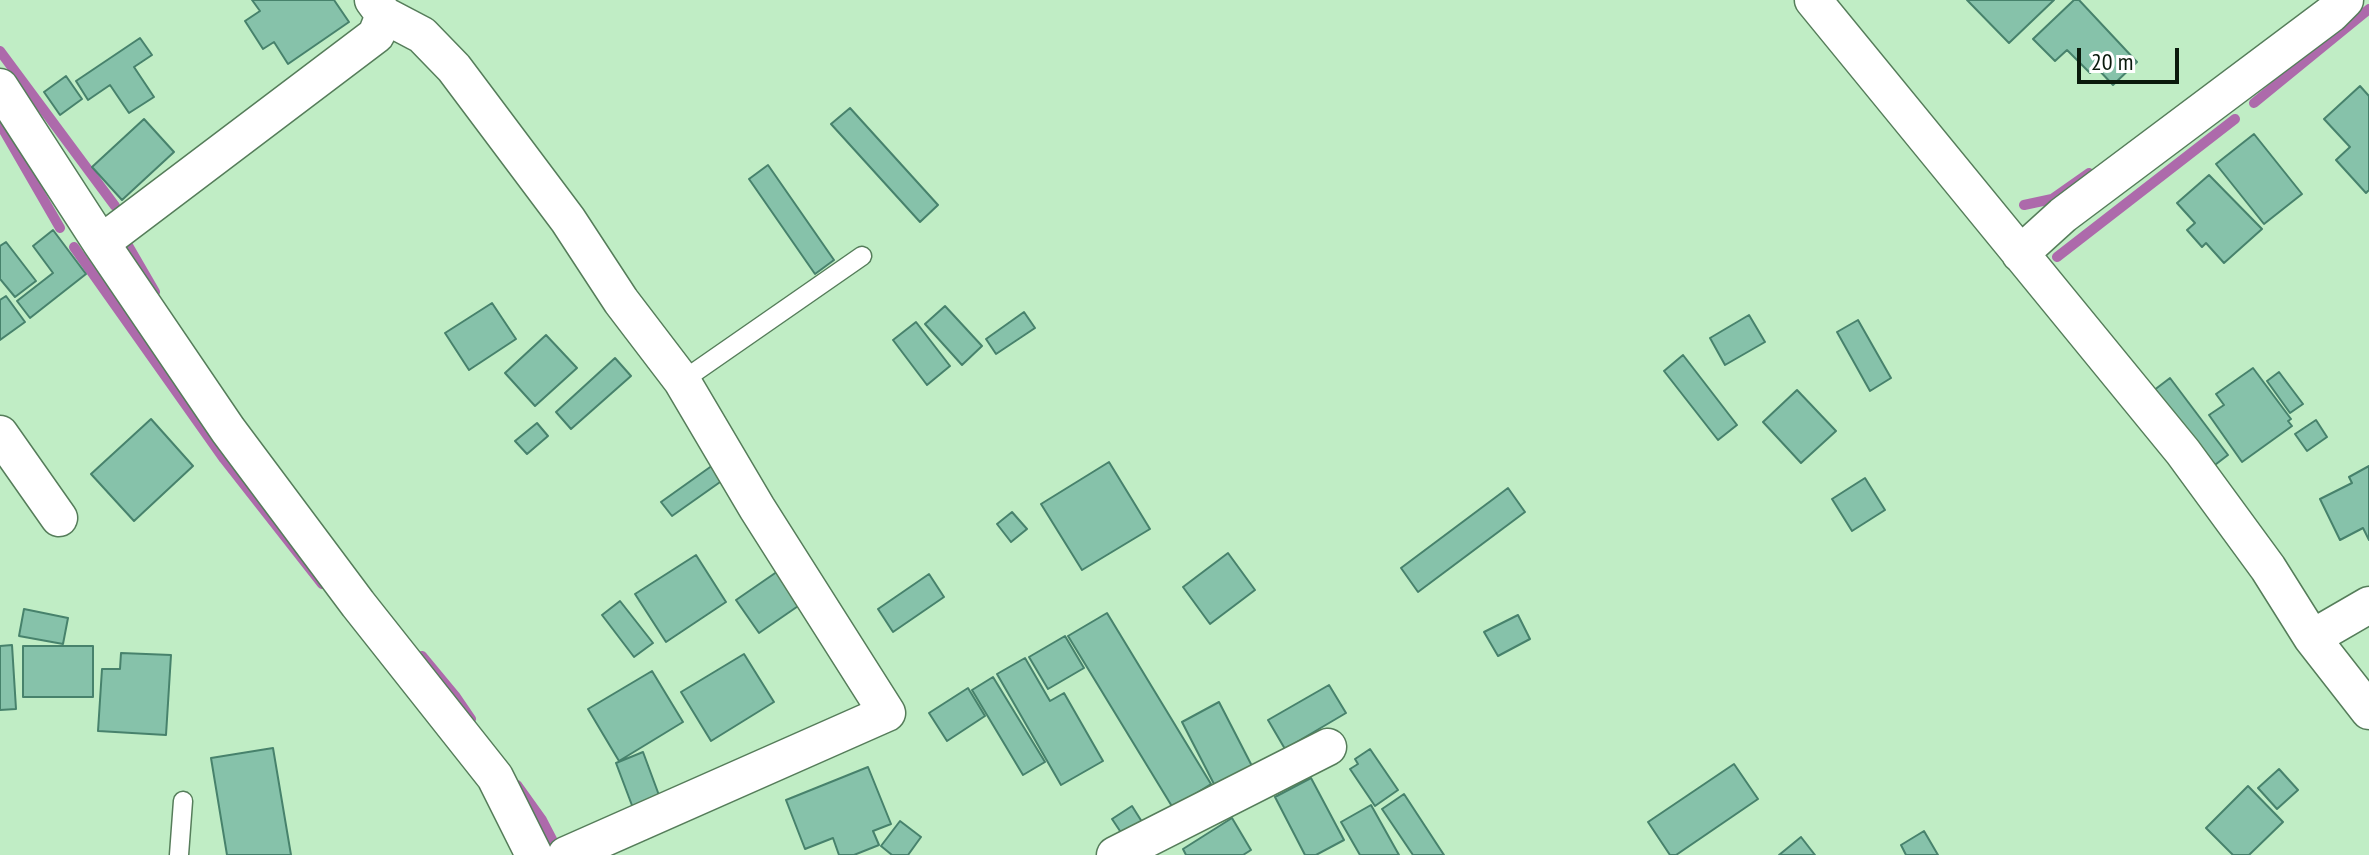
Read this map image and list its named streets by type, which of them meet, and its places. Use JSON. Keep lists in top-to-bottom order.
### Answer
{
  "scale_bar": "20 m"
}
